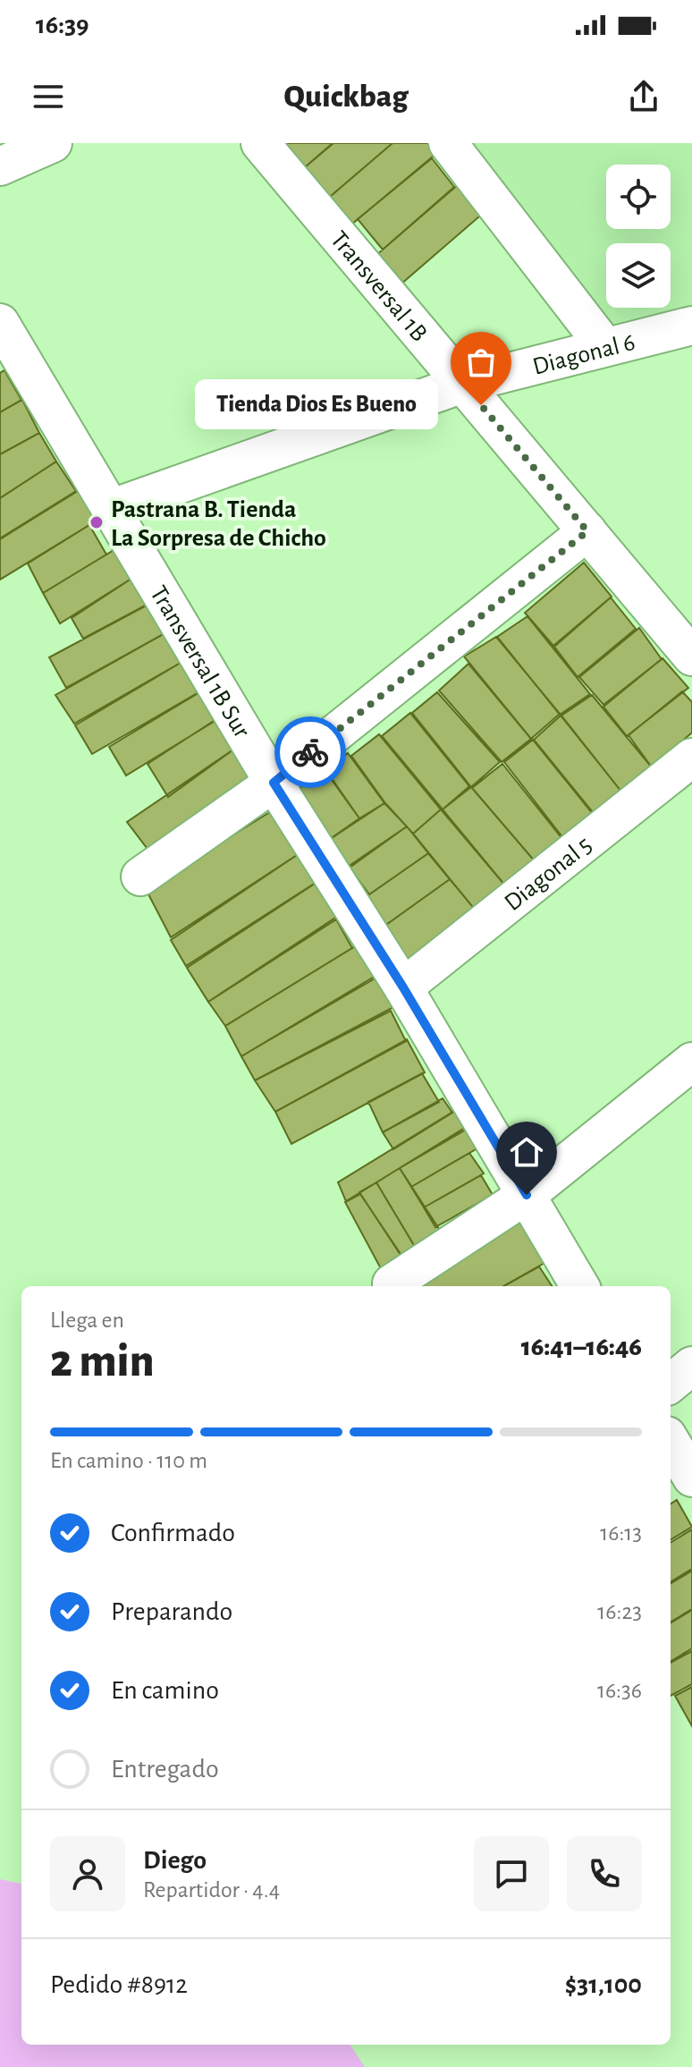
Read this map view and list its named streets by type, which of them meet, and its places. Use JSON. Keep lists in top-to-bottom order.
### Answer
{
  "streets": {
    "street": [
      "Transversal 1B",
      "Diagonal 6",
      "Transversal 1B Sur",
      "Diagonal 5"
    ]
  },
  "crossings": [
    ["Transversal 1B", "Diagonal 6"],
    ["Diagonal 6", "Transversal 1B Sur"],
    ["Transversal 1B Sur", "Diagonal 5"]
  ],
  "places": ["Tienda Dios Es Bueno", "Pastrana B. Tienda La Sorpresa de Chicho"],
  "page": {
    "status": "16:39",
    "header": "Quickbag",
    "bubble": "Tienda Dios Es Bueno",
    "heading": ["2 min", "Llega en", "16:41–16:46"],
    "panel": [
      "Diego",
      "Repartidor · 4.4",
      "Pedido #8912",
      "$31,100"
    ],
    "bar": "En camino · 110 m",
    "list": [
      ["Confirmado", "16:13"],
      ["Preparando", "16:23"],
      ["En camino", "16:36"],
      "Entregado"
    ]
  }
}
